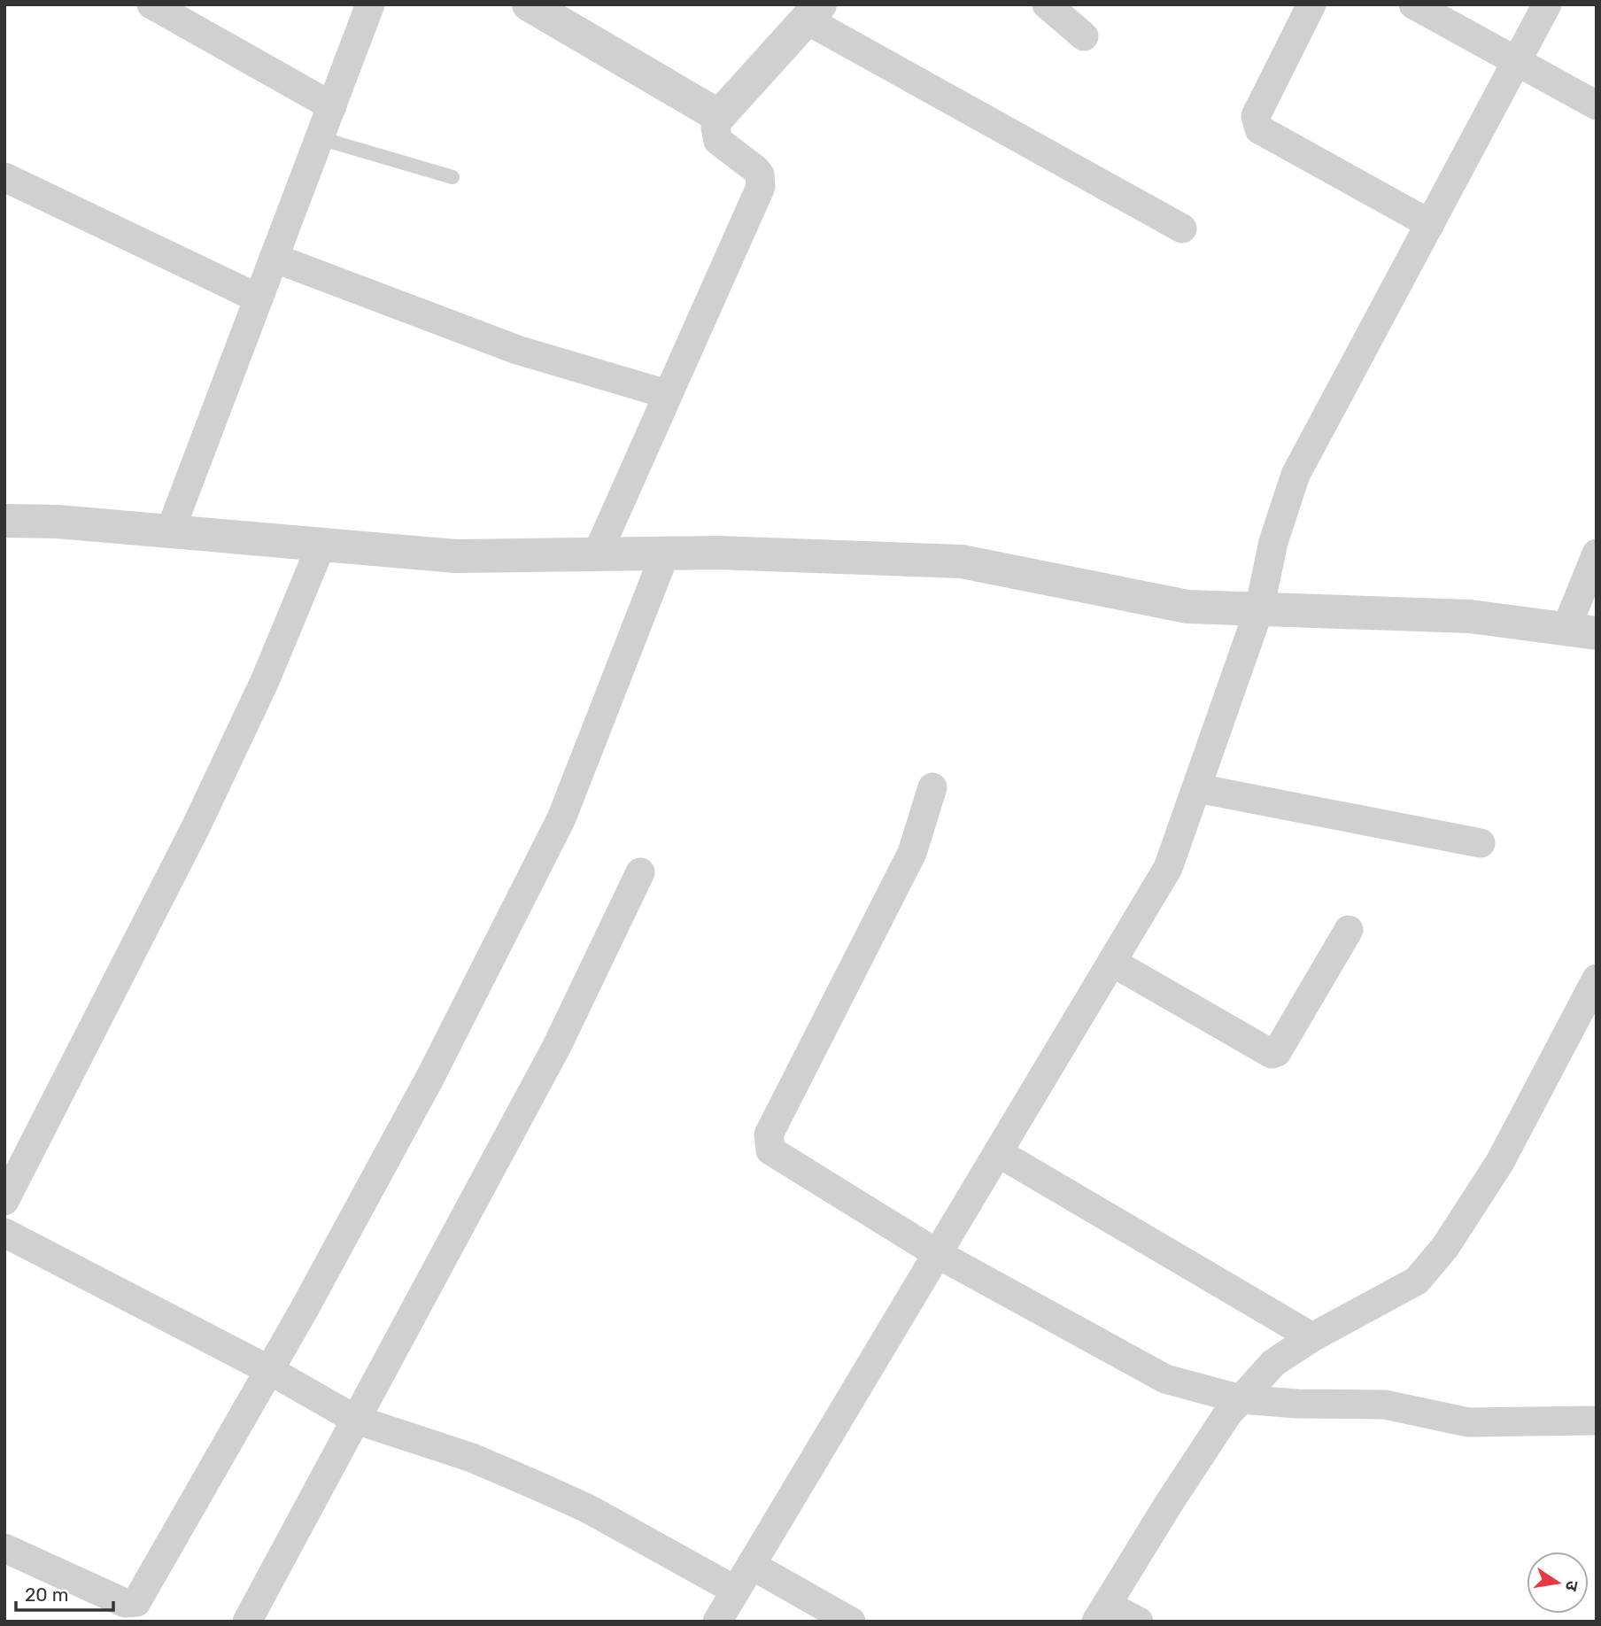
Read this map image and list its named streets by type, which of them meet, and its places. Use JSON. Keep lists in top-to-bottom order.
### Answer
{
  "scale_bar": "20 m",
  "north": "right"
}
